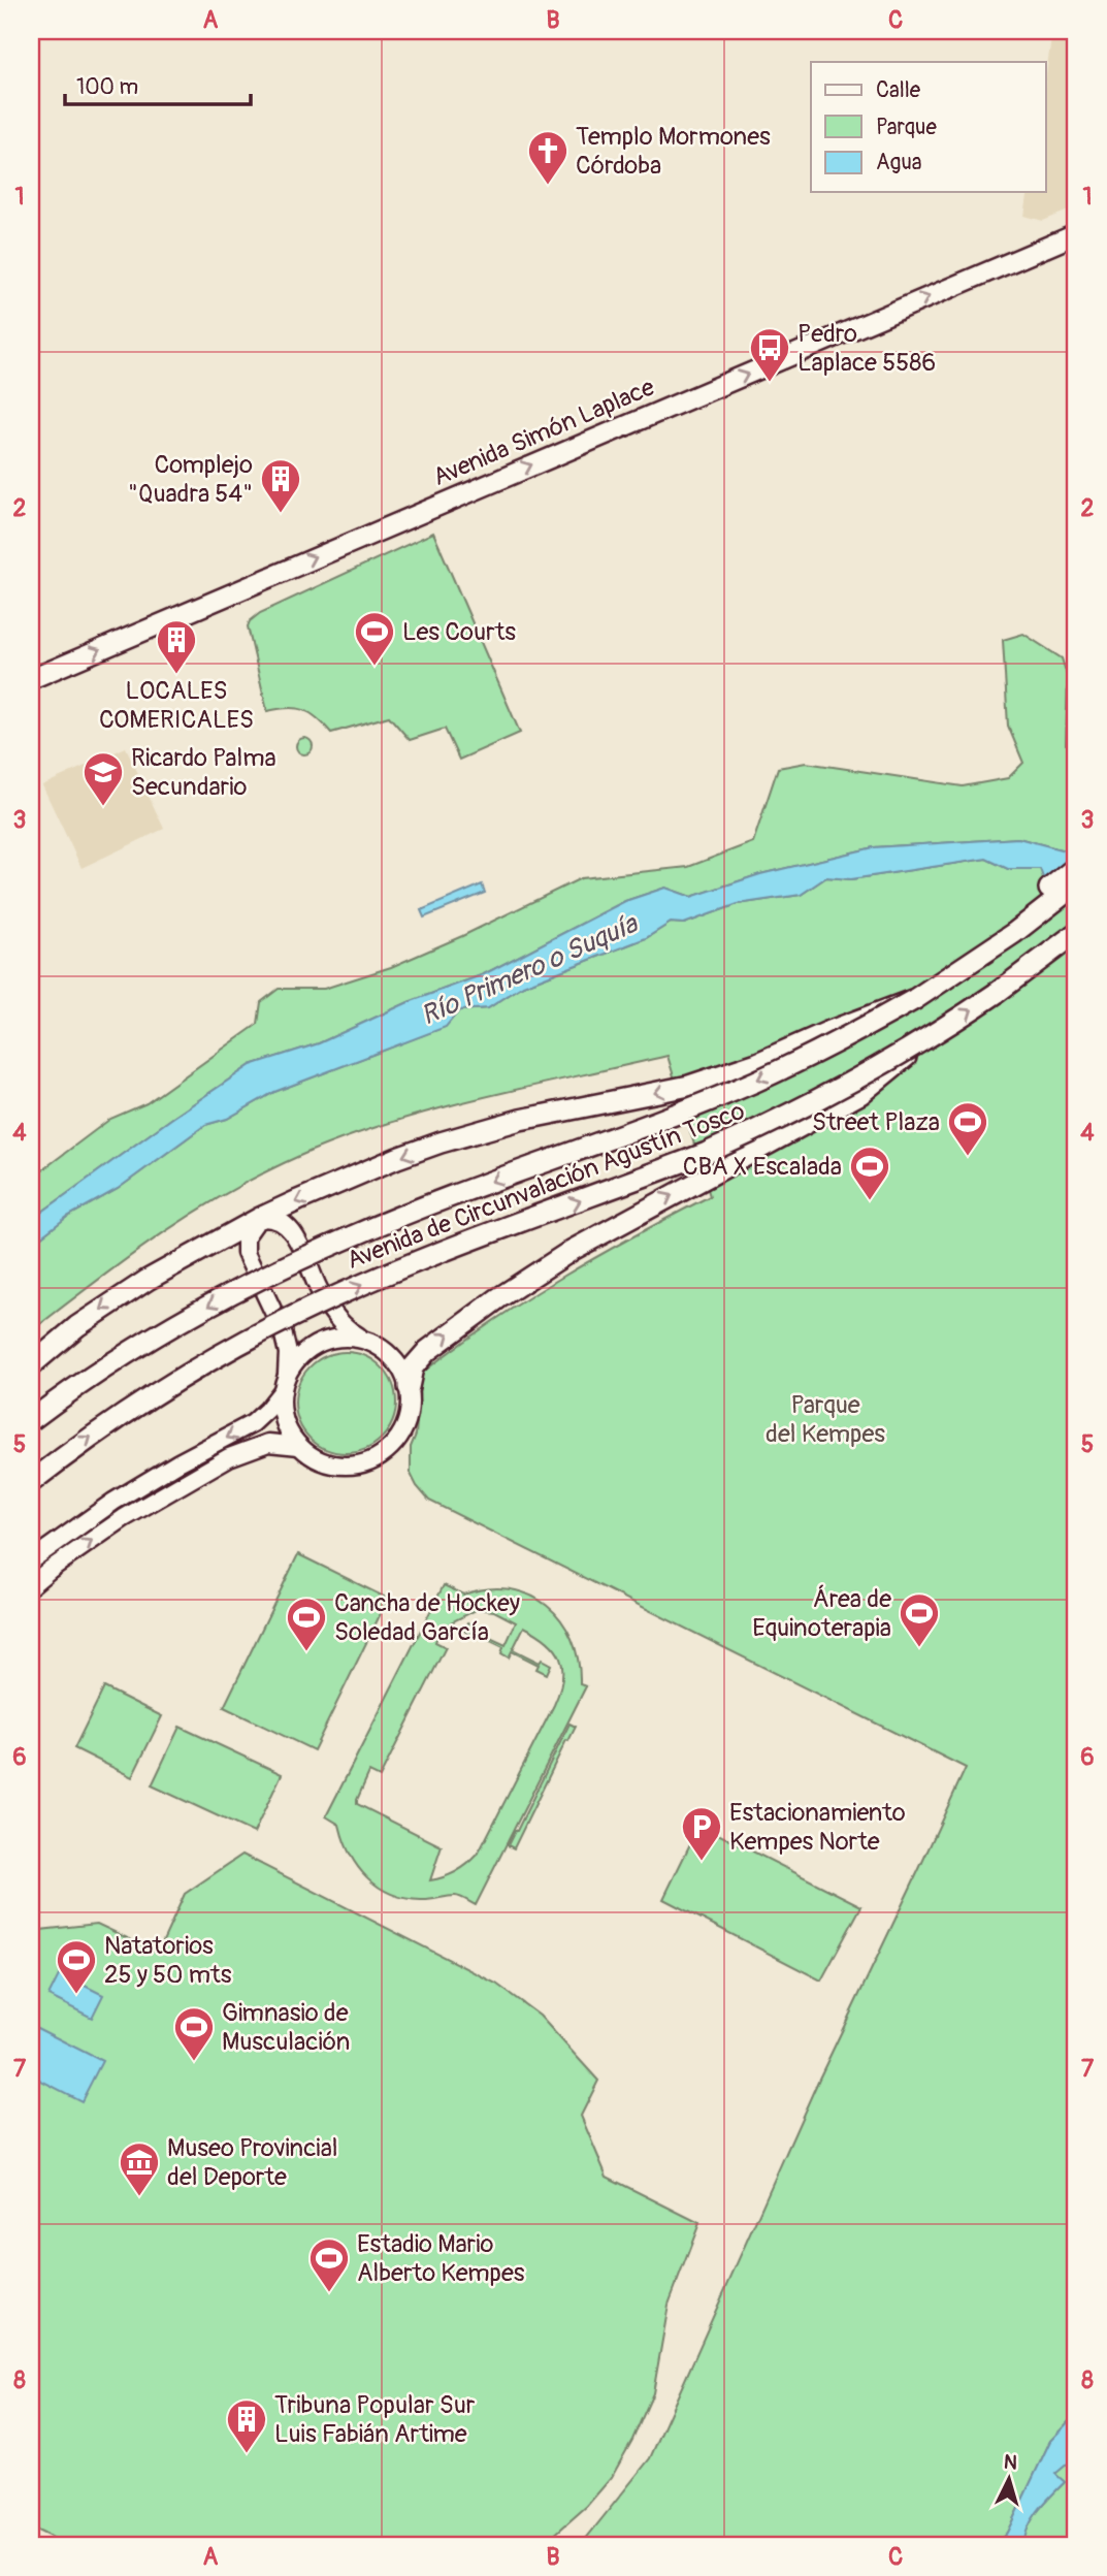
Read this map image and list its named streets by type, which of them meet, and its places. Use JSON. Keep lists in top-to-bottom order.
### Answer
{
  "streets": {
    "highway": ["Avenida de Circunvalación Agustín Tosco"],
    "main road": ["Avenida Simón Laplace"]
  },
  "one_way": ["Avenida Simón Laplace"],
  "water": ["Río Primero o Suquía"],
  "parks": ["Parque del Kempes"],
  "places": {
    "church": ["Templo Mormones Córdoba"],
    "bus stop": ["Pedro Laplace 5586"],
    "building": ["Complejo \"Quadra 54\"", "LOCALES COMERICALES", "Tribuna Popular Sur Luis Fabián Artime"],
    "sports": [
      "Les Courts",
      "Street Plaza",
      "CBA X Escalada",
      "Área de Equinoterapia",
      "Cancha de Hockey Soledad García",
      "Natatorios 25 y 50 mts",
      "Gimnasio de Musculación",
      "Estadio Mario Alberto Kempes"
    ],
    "school or university": ["Ricardo Palma Secundario"],
    "parking": ["Estacionamiento Kempes Norte"],
    "museum": ["Museo Provincial del Deporte"]
  },
  "legend": ["Calle", "Parque", "Agua"],
  "scale_bar": "100 m",
  "north": "top",
  "grid": {
    "columns": ["A", "B", "C"],
    "rows": [
      "1",
      "2",
      "3",
      "4",
      "5",
      "6",
      "7",
      "8"
    ]
  }
}
